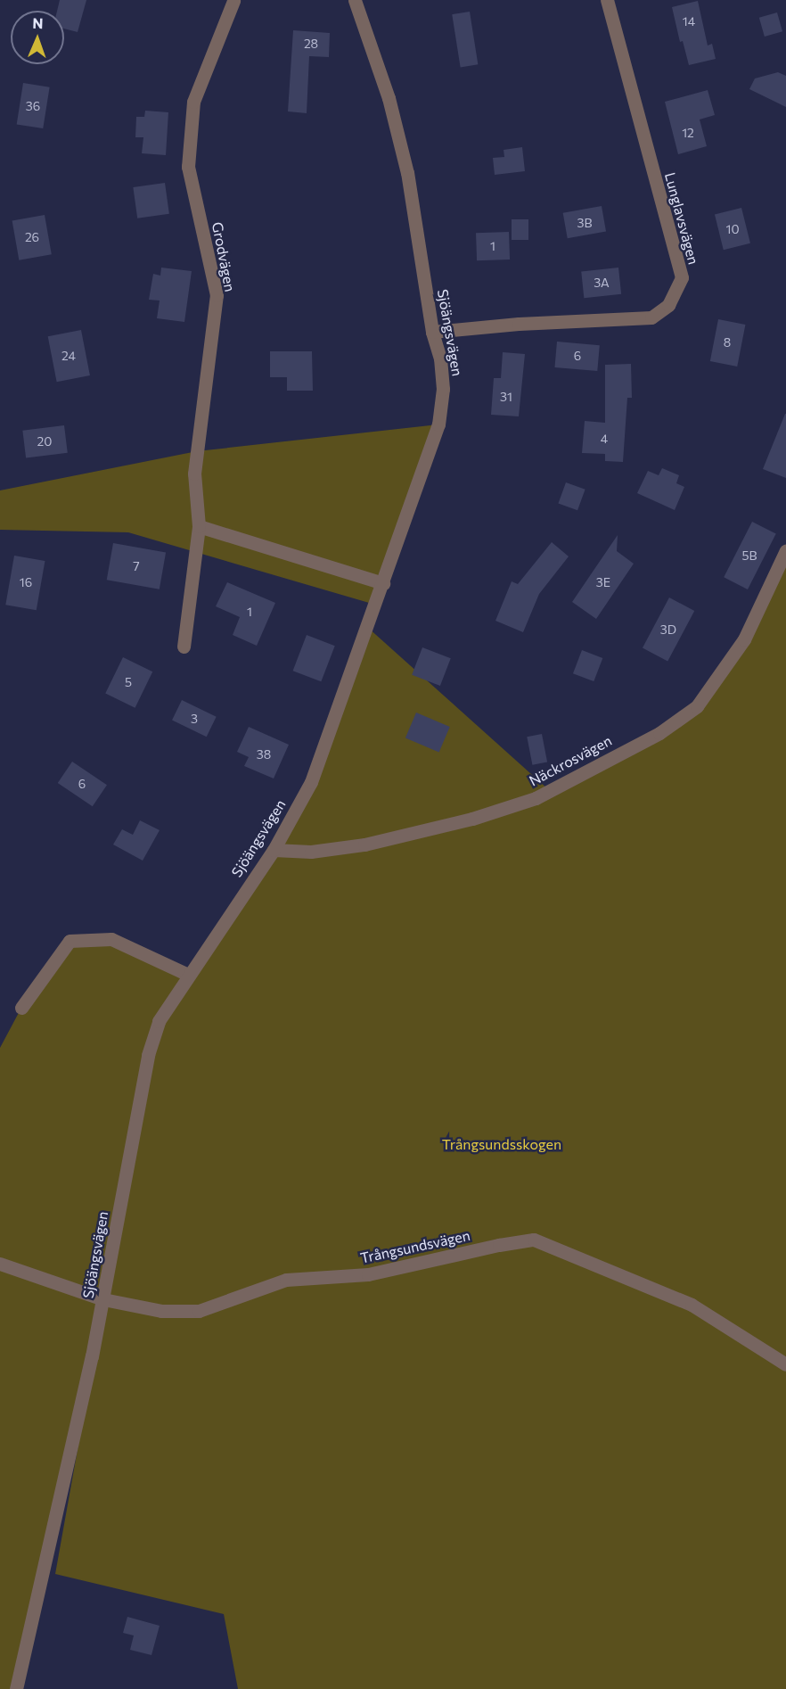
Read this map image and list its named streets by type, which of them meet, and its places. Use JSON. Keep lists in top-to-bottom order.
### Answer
{
  "streets": {
    "street": [
      "Lunglavsvägen",
      "Grodvägen",
      "Sjöängsvägen",
      "Näckrosvägen",
      "Trångsundsvägen"
    ]
  },
  "crossings": [
    ["Lunglavsvägen", "Sjöängsvägen"],
    ["Sjöängsvägen", "Näckrosvägen"],
    ["Sjöängsvägen", "Trångsundsvägen"]
  ],
  "parks": ["Trångsundsskogen"],
  "house_numbers": [
    "14",
    "28",
    "36",
    "12",
    "3B",
    "10",
    "26",
    "1",
    "3A",
    "8",
    "24",
    "6",
    "31",
    "4",
    "20",
    "5B",
    "7",
    "16",
    "3E",
    "1",
    "3D",
    "5",
    "3",
    "38",
    "6"
  ],
  "north": "top"
}
